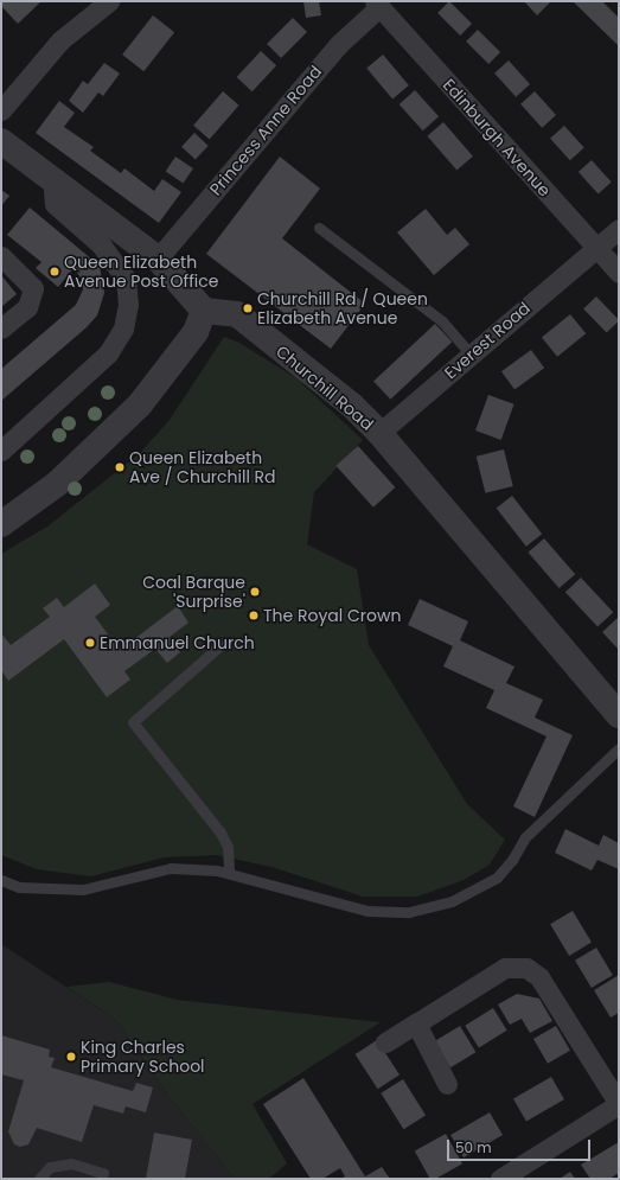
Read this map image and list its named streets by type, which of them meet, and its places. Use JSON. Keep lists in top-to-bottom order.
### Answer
{
  "streets": {
    "street": [
      "Princess Anne Road",
      "Edinburgh Avenue",
      "Everest Road",
      "Churchill Road"
    ]
  },
  "crossings": [
    ["Princess Anne Road", "Edinburgh Avenue"],
    ["Edinburgh Avenue", "Everest Road"],
    ["Everest Road", "Churchill Road"]
  ],
  "places": [
    "Queen Elizabeth Avenue Post Office",
    "Churchill Rd / Queen Elizabeth Avenue",
    "Queen Elizabeth Ave / Churchill Rd",
    "Coal Barque 'Surprise'",
    "The Royal Crown",
    "Emmanuel Church",
    "King Charles Primary School"
  ],
  "scale_bar": "50 m"
}
